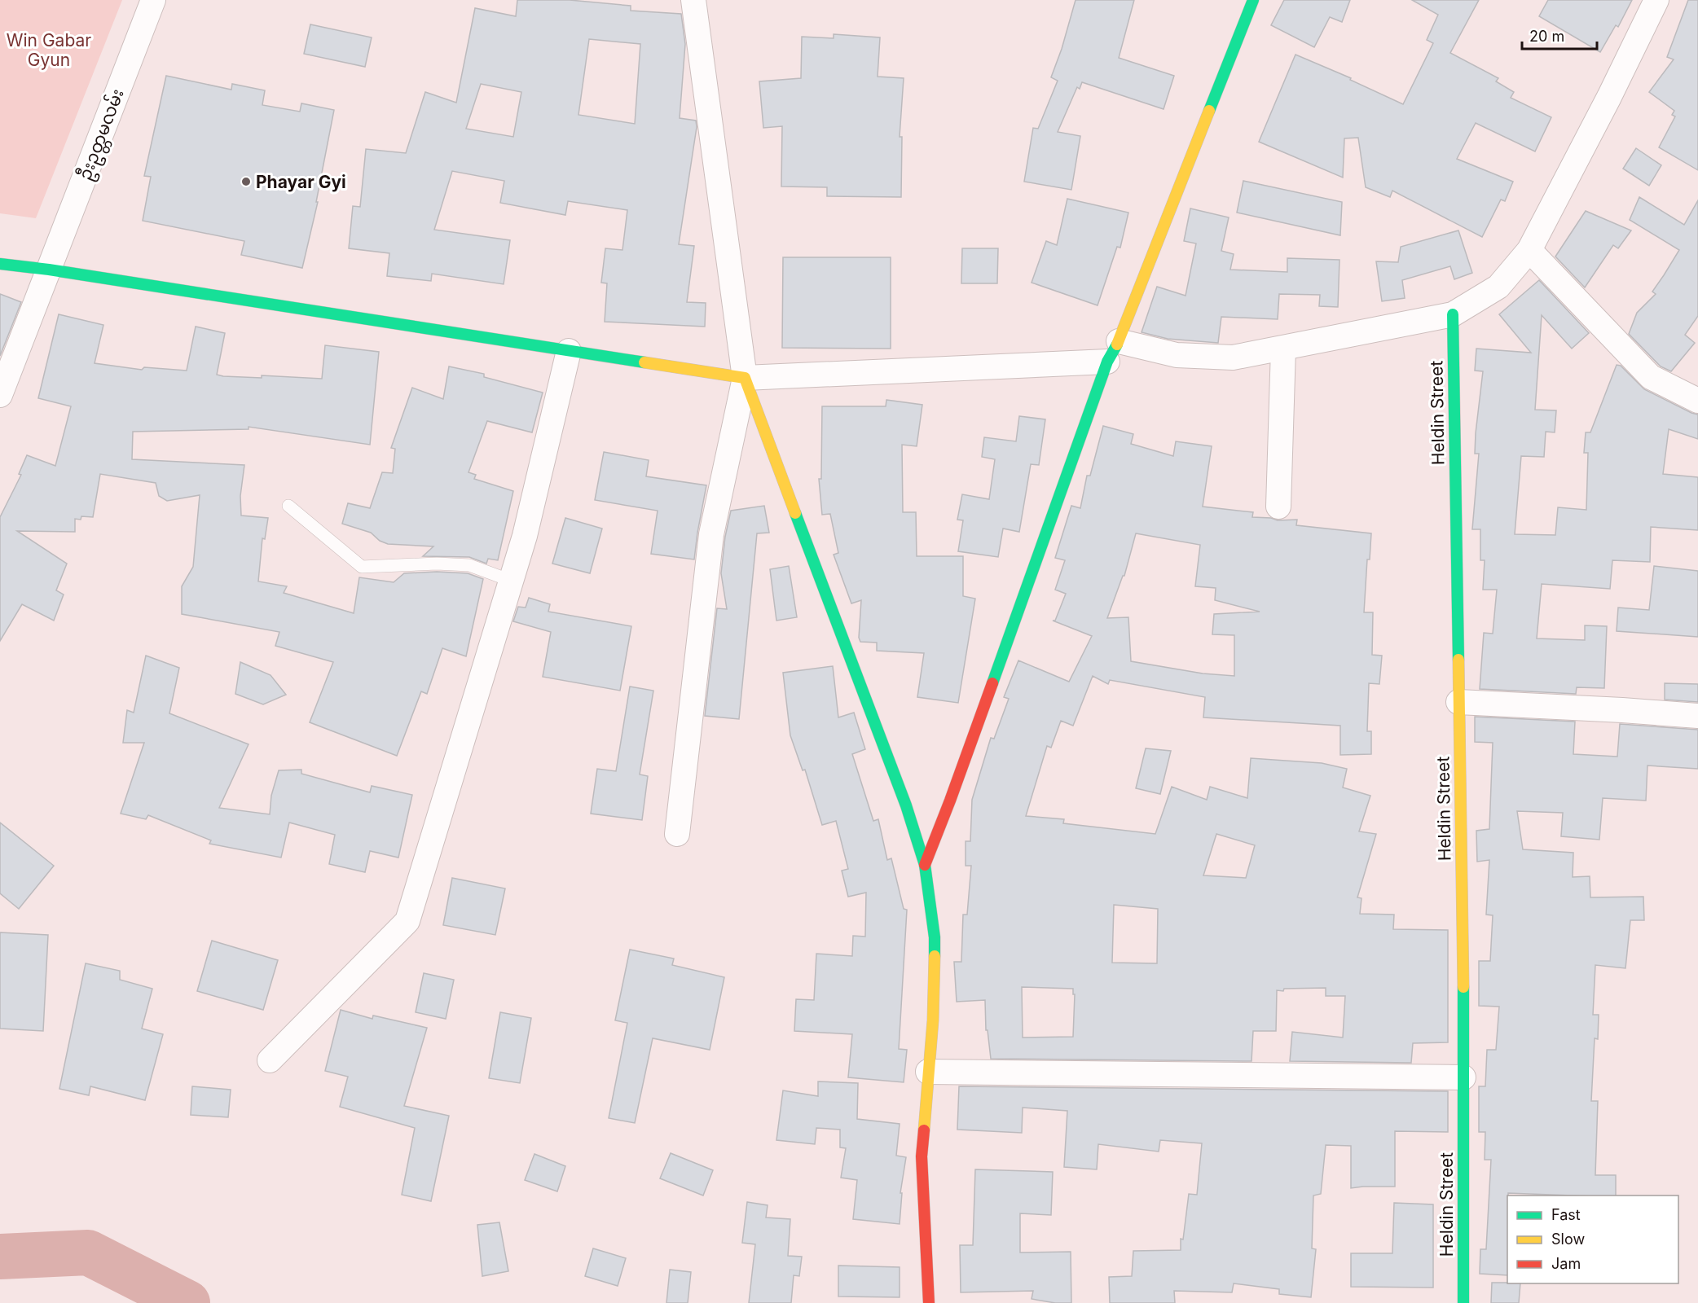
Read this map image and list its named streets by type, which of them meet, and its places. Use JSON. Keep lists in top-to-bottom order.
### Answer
{
  "streets": {
    "street": ["ဦးဥတ္တမလမ်း", "Heldin Street"]
  },
  "parks": ["Win Gabar Gyun"],
  "places": ["Phayar Gyi"],
  "legend": ["Fast", "Slow", "Jam"],
  "scale_bar": "20 m"
}
